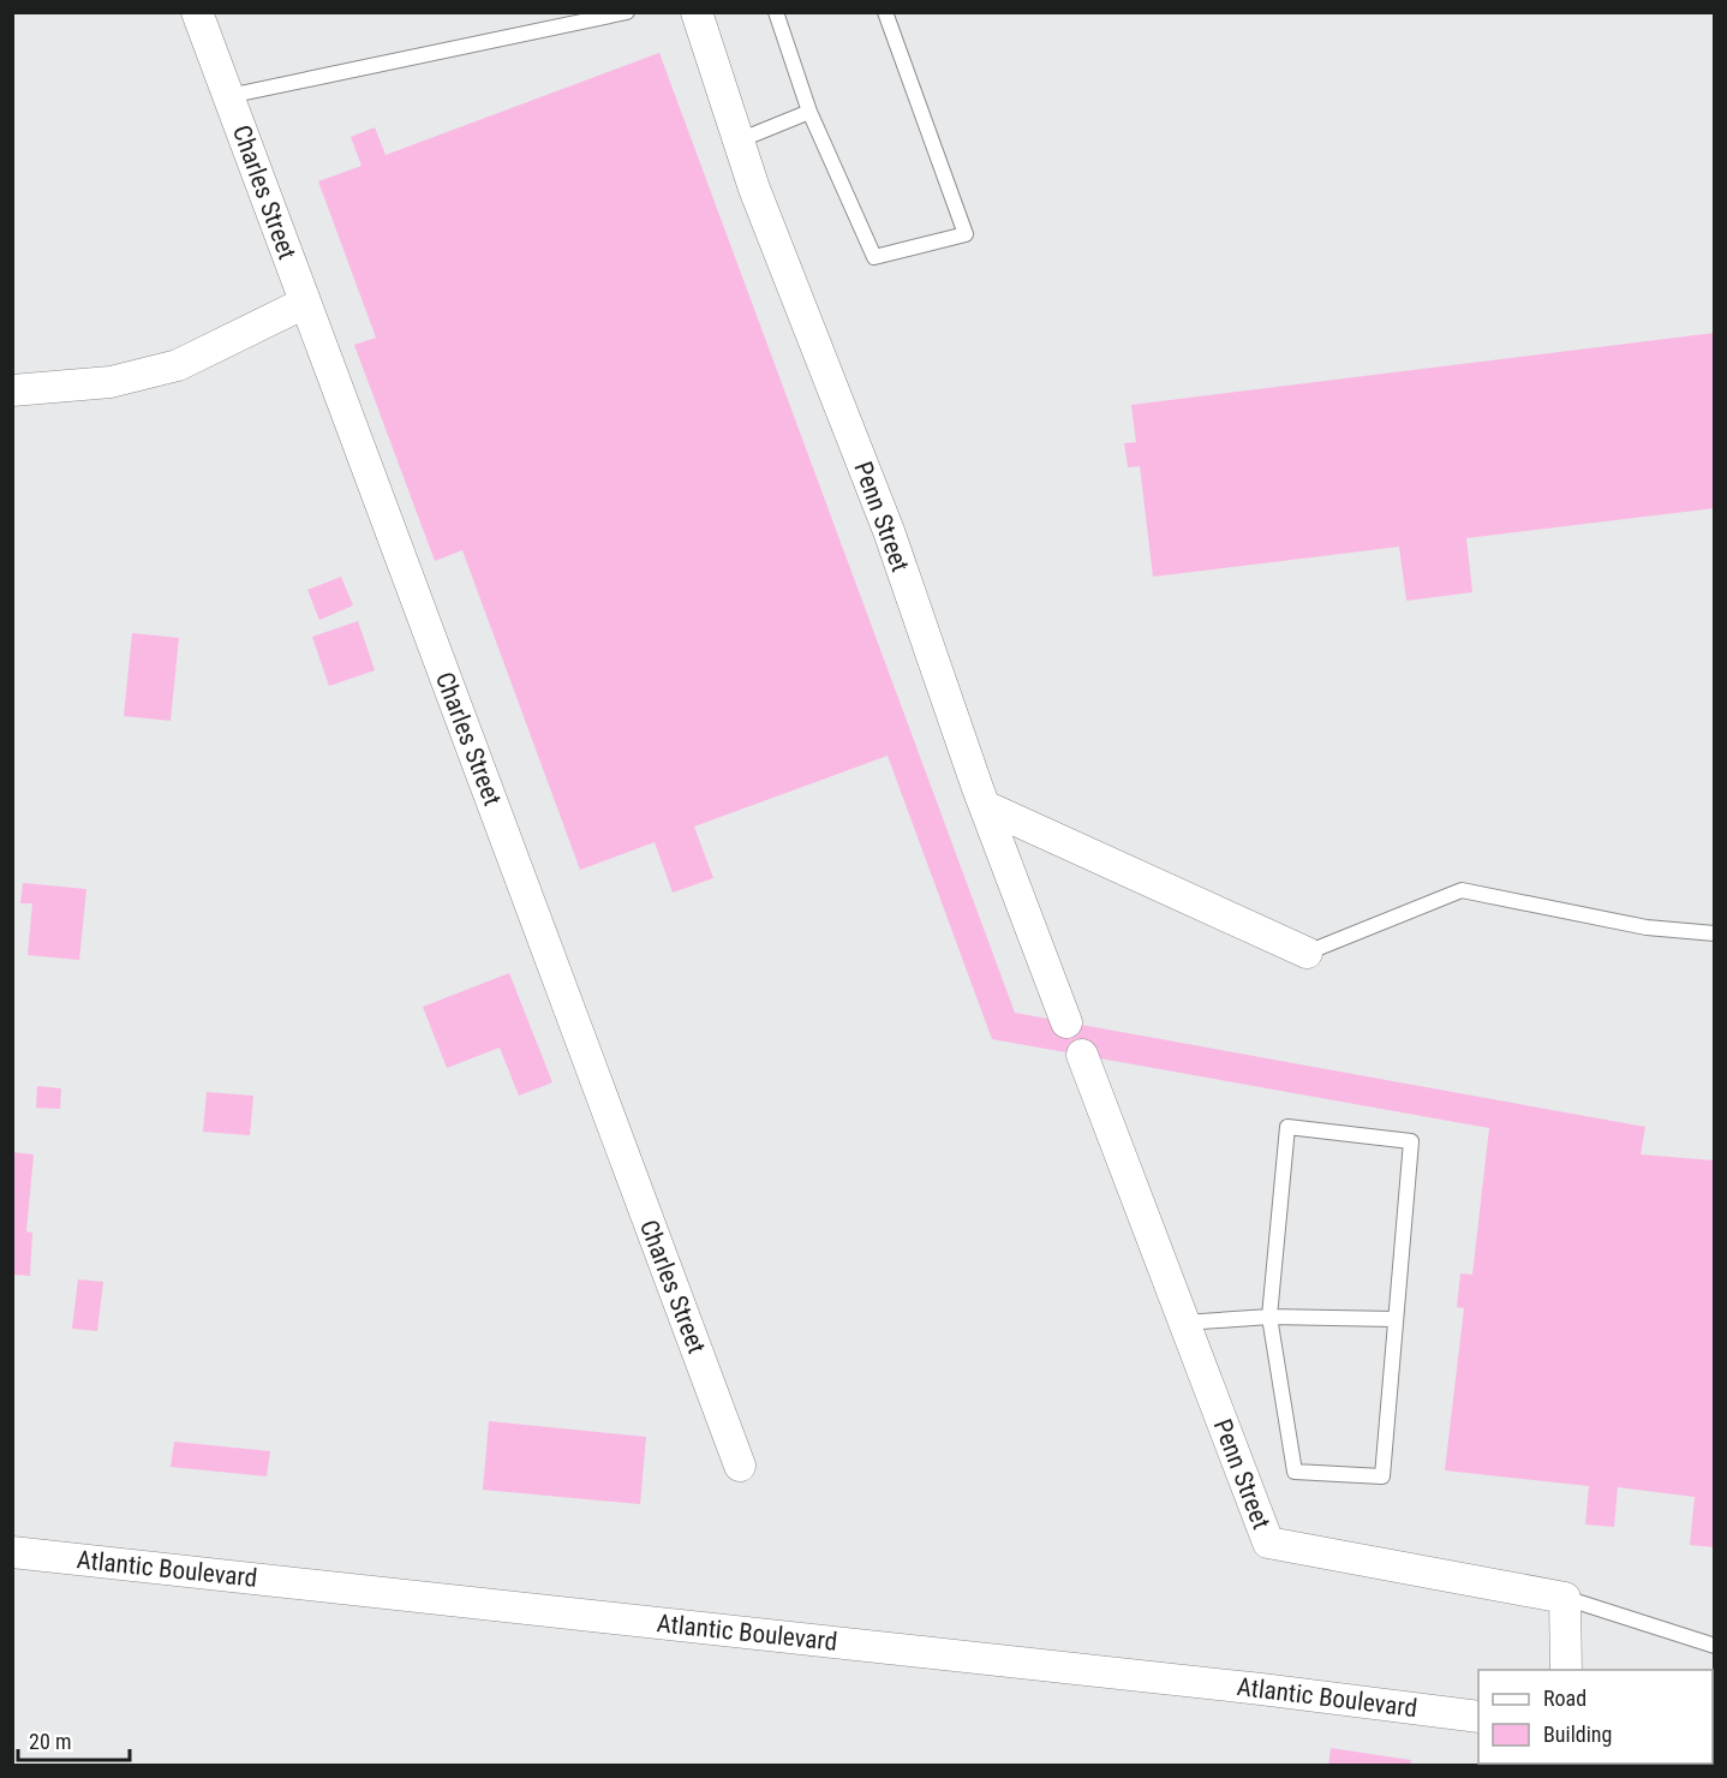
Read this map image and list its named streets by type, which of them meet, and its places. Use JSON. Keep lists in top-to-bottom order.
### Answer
{
  "streets": {
    "street": ["Charles Street", "Penn Street", "Atlantic Boulevard"]
  },
  "legend": ["Road", "Building"],
  "scale_bar": "20 m"
}
